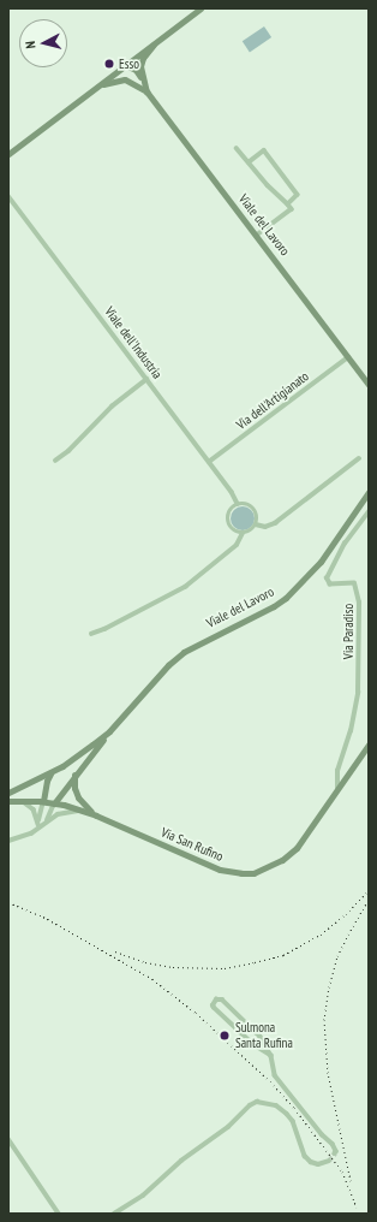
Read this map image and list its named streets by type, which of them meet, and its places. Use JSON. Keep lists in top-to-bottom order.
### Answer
{
  "streets": {
    "street": [
      "Viale del Lavoro",
      "Viale dell'Industria",
      "Via dell'Artigianato",
      "Via Paradiso",
      "Via San Rufino"
    ]
  },
  "crossings": [
    ["Viale del Lavoro", "Via dell'Artigianato"],
    ["Viale del Lavoro", "Via San Rufino"],
    ["Viale dell'Industria", "Via dell'Artigianato"],
    ["Via Paradiso", "Via San Rufino"]
  ],
  "places": ["Esso", "Sulmona Santa Rufina"],
  "north": "left"
}
